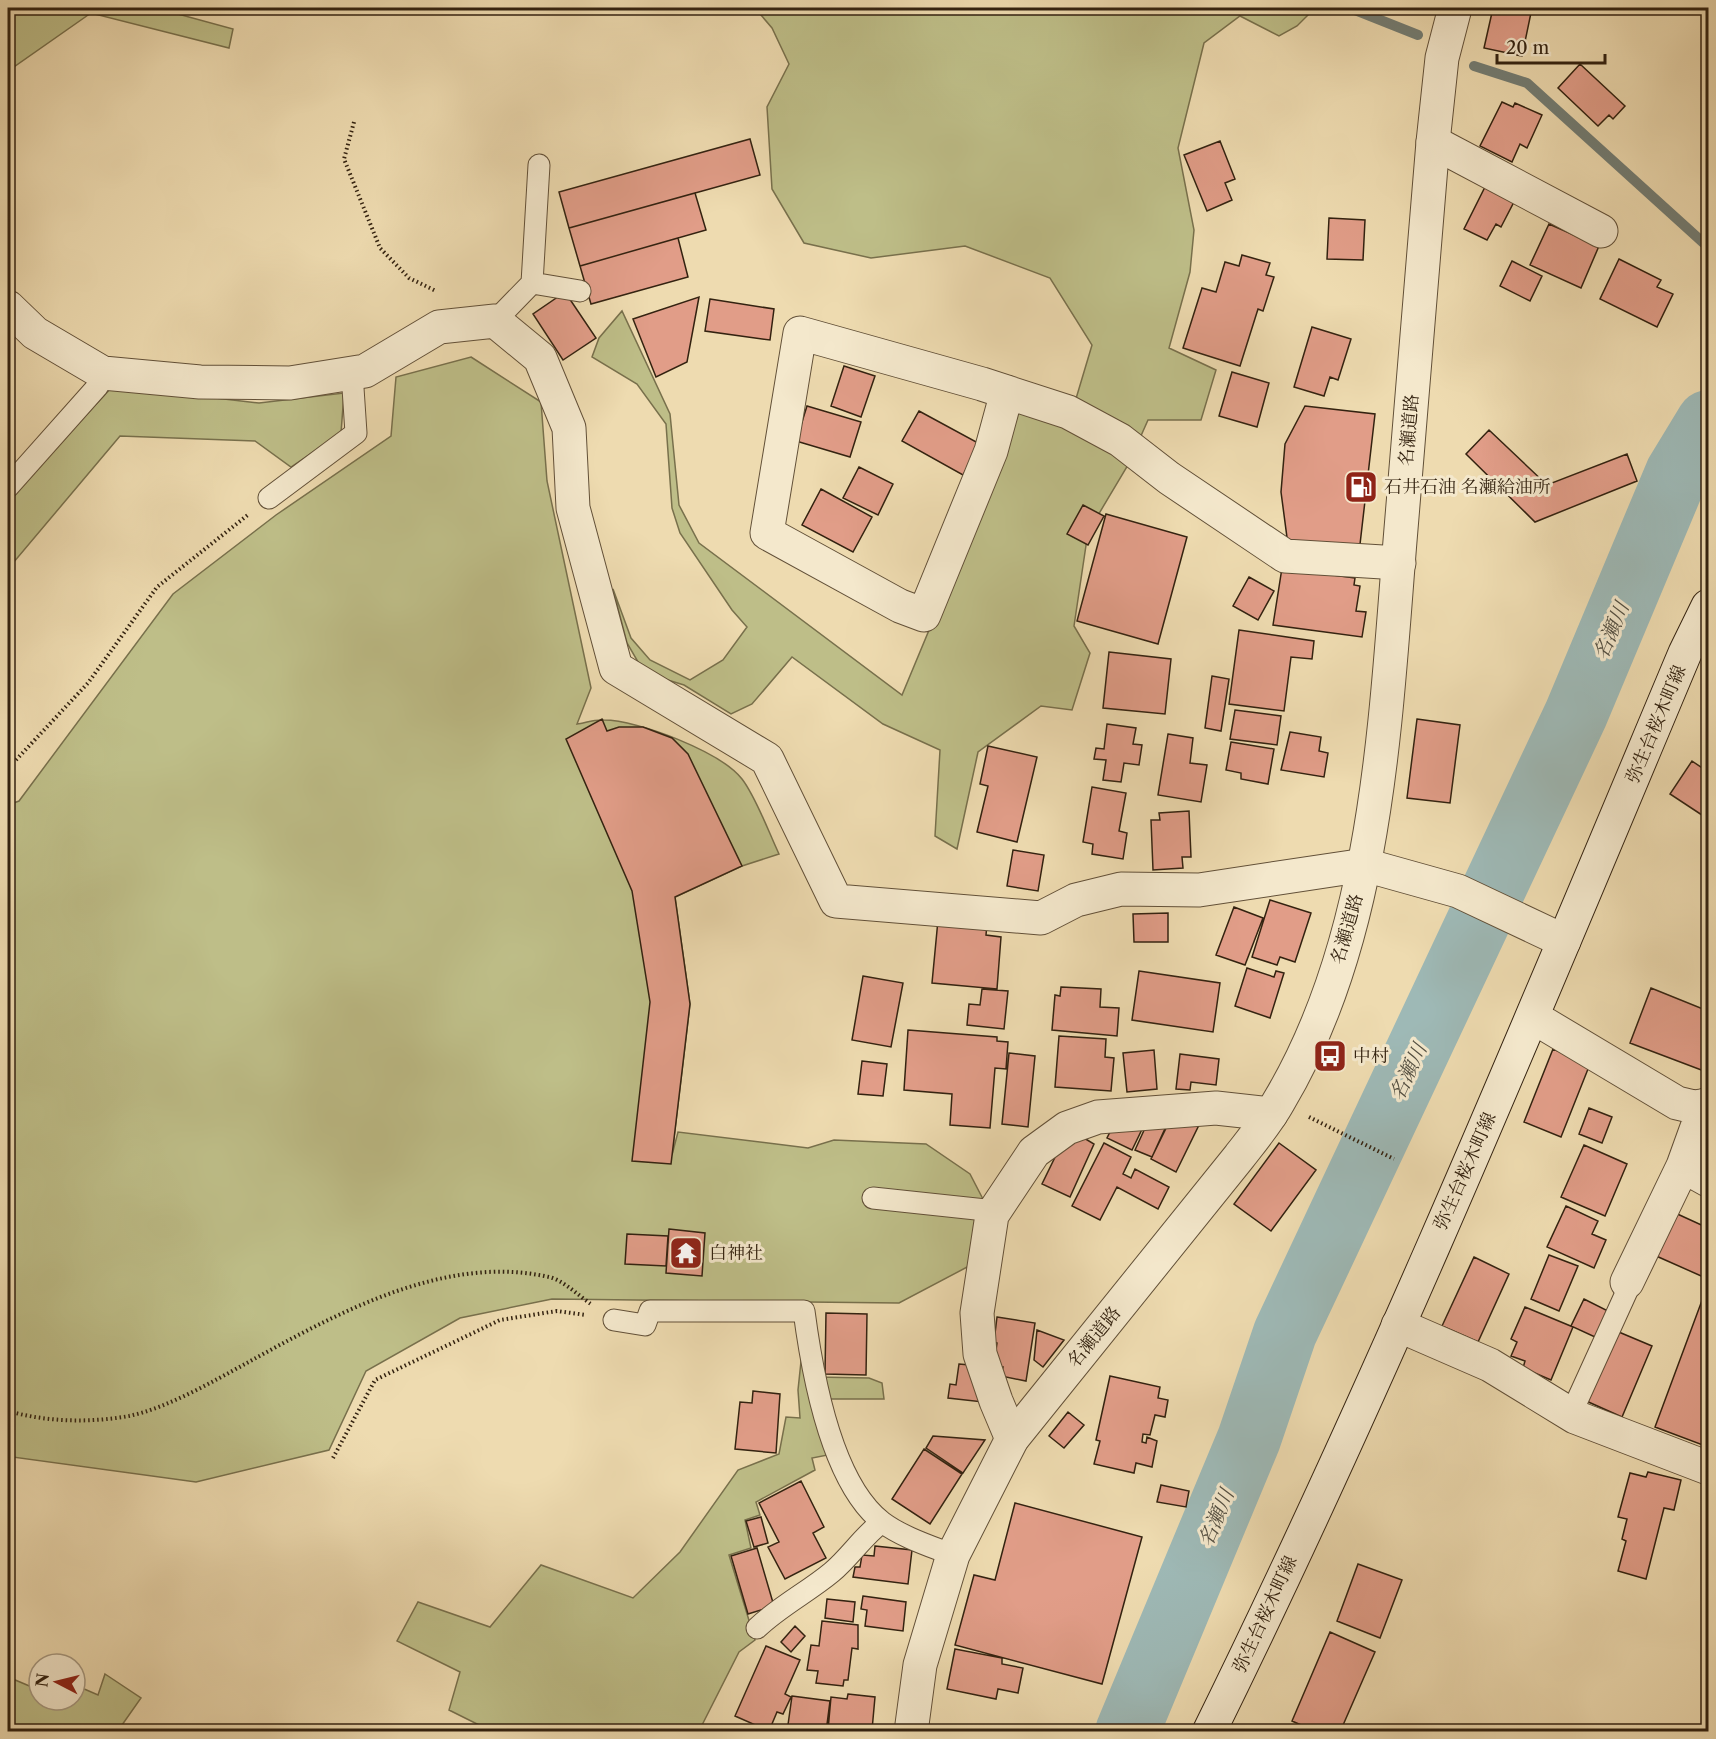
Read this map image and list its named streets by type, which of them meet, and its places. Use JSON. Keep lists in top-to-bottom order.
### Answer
{
  "streets": {
    "street": ["名瀬道路", "弥生台桜木町線"]
  },
  "water": ["名瀬川"],
  "places": {
    "fuel station": ["石井石油 名瀬給油所"],
    "bus stop": ["中村"],
    "temple": ["白神社"]
  },
  "scale_bar": "20 m",
  "north": "left"
}
